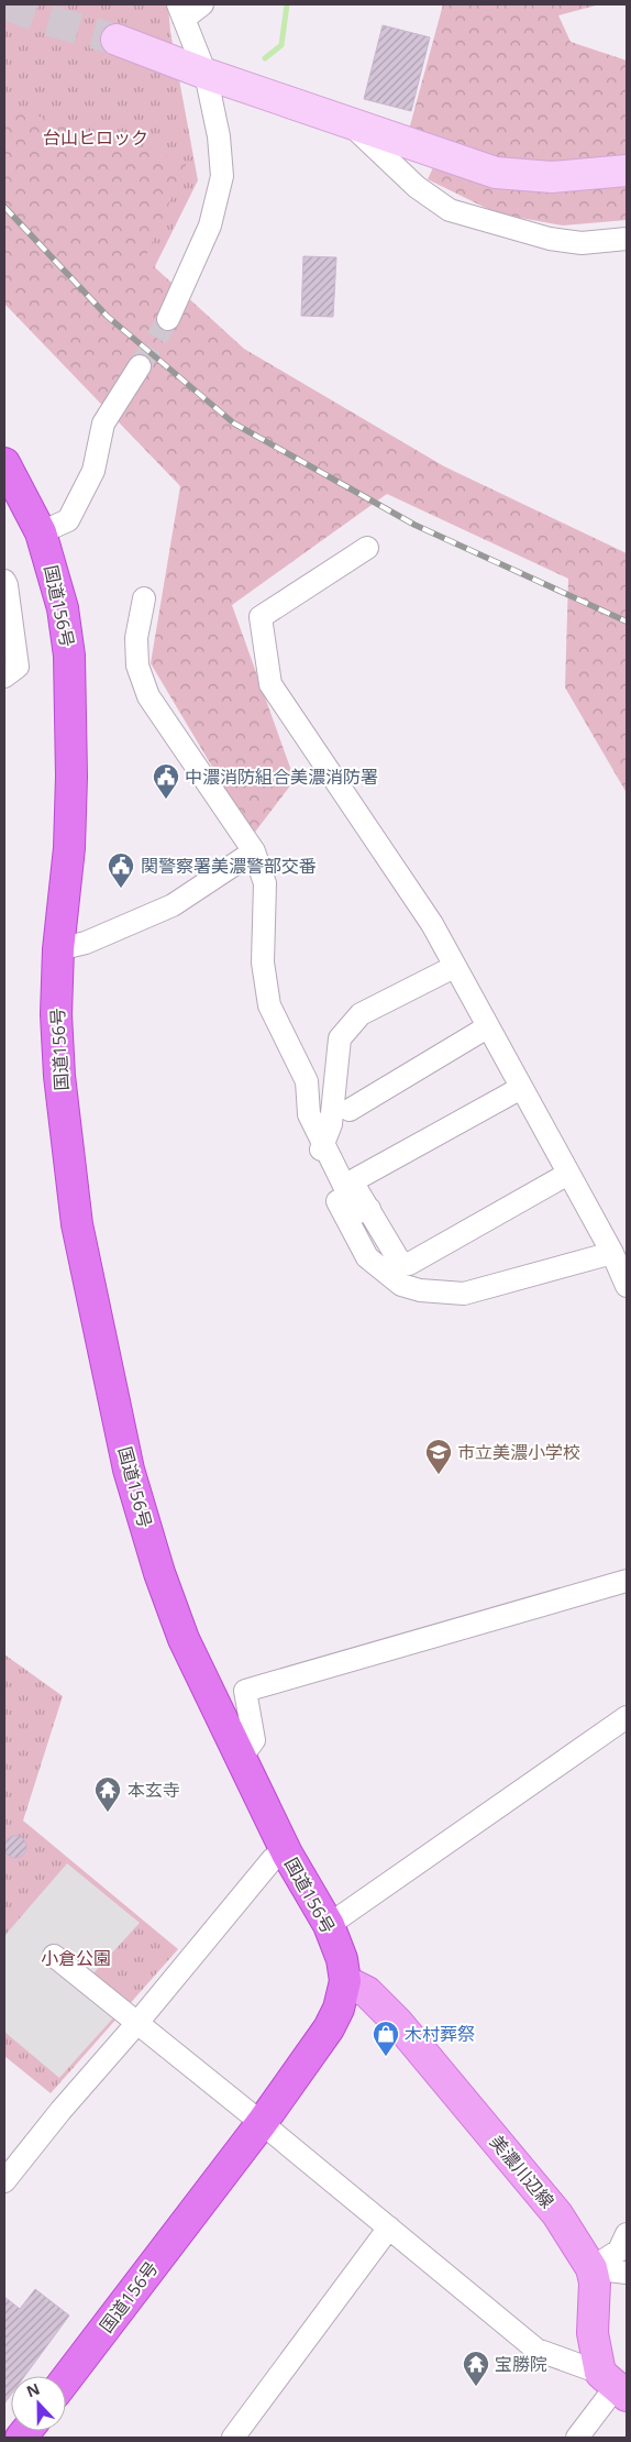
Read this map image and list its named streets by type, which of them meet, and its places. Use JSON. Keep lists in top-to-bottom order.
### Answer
{
  "streets": {
    "highway": ["国道156号"],
    "main road": ["美濃川辺線"]
  },
  "crossings": [
    ["国道156号", "美濃川辺線"]
  ],
  "parks": ["台山ヒロック", "小倉公園"],
  "places": {
    "public building": ["中濃消防組合美濃消防署", "関警察署美濃警部交番"],
    "school or university": ["市立美濃小学校"],
    "temple": ["本玄寺", "宝勝院"],
    "shop": ["木村葬祭"]
  },
  "north": "top"
}
